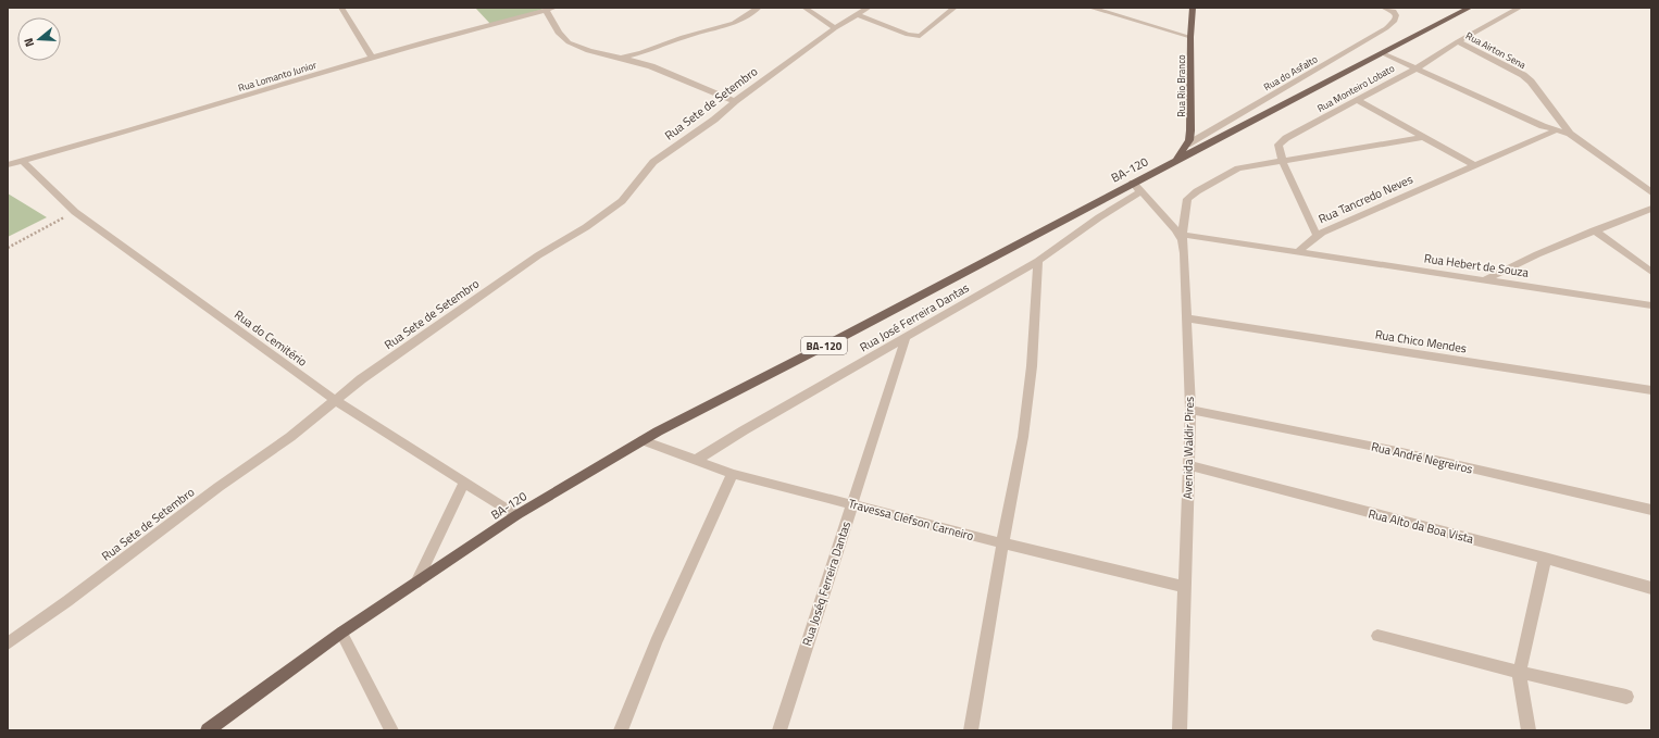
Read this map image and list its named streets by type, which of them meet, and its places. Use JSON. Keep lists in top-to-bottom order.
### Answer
{
  "streets": {
    "main road": ["Rua Rio Branco", "BA-120"],
    "street": [
      "Rua Airton Sena",
      "Rua do Asfalto",
      "Rua Lomanto Junior",
      "Rua Monteiro Lobato",
      "Rua Sete de Setembro",
      "Rua Tancredo Neves",
      "Rua Hebert de Souza",
      "Rua José Ferreira Dantas",
      "Rua do Cemitério",
      "Rua Chico Mendes",
      "Avenida Waldir Pires",
      "Rua André Negreiros",
      "Travessa Clefson Carneiro",
      "Rua Alto da Boa Vista",
      "Rua Joséq Ferreira Dantas"
    ]
  },
  "crossings": [
    ["Rua Airton Sena", "Rua Monteiro Lobato"],
    ["Rua do Asfalto", "Rua Rio Branco"],
    ["Rua Lomanto Junior", "Rua do Cemitério"],
    ["Rua Rio Branco", "BA-120"],
    ["Rua Monteiro Lobato", "Rua Tancredo Neves"],
    ["Rua Sete de Setembro", "Rua do Cemitério"],
    ["BA-120", "Rua do Cemitério"],
    ["BA-120", "Travessa Clefson Carneiro"],
    ["Rua Tancredo Neves", "Rua Hebert de Souza"],
    ["Rua José Ferreira Dantas", "Travessa Clefson Carneiro"],
    ["Rua José Ferreira Dantas", "Rua Joséq Ferreira Dantas"],
    ["Rua Chico Mendes", "Avenida Waldir Pires"],
    ["Avenida Waldir Pires", "Rua André Negreiros"],
    ["Avenida Waldir Pires", "Travessa Clefson Carneiro"],
    ["Avenida Waldir Pires", "Rua Alto da Boa Vista"],
    ["Travessa Clefson Carneiro", "Rua Joséq Ferreira Dantas"]
  ],
  "north": "left"
}
